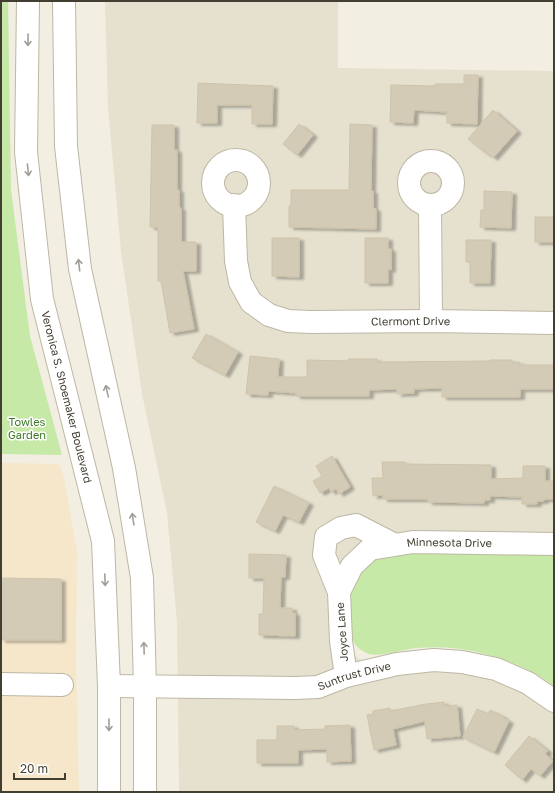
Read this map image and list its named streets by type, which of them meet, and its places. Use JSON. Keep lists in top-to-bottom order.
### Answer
{
  "streets": {
    "street": [
      "Clermont Drive",
      "Veronica S. Shoemaker Boulevard",
      "Minnesota Drive",
      "Joyce Lane",
      "Suntrust Drive"
    ]
  },
  "crossings": [
    ["Veronica S. Shoemaker Boulevard", "Suntrust Drive"],
    ["Minnesota Drive", "Joyce Lane"],
    ["Joyce Lane", "Suntrust Drive"]
  ],
  "parks": ["Towles Garden"],
  "scale_bar": "20 m"
}
